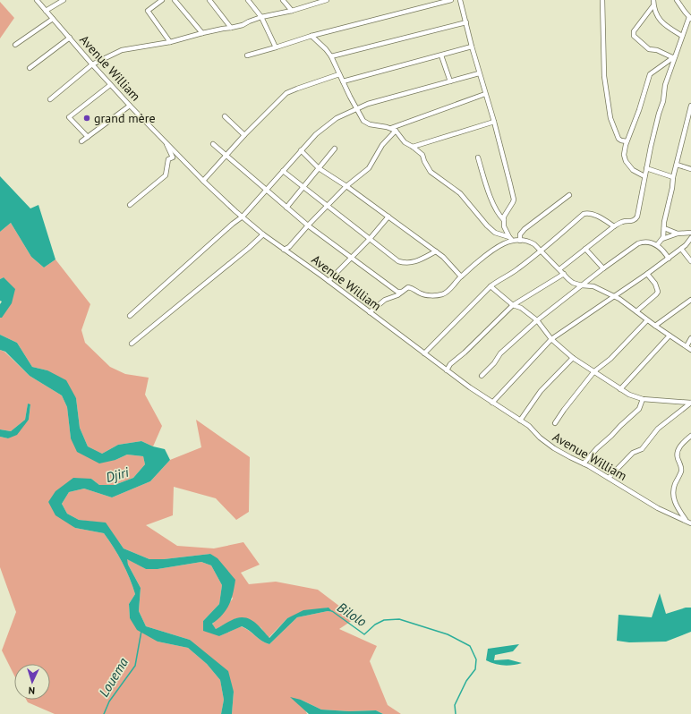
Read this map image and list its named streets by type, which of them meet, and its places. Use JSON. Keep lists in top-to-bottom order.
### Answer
{
  "streets": {
    "street": ["Avenue William"]
  },
  "water": ["Djiri", "Bilolo", "Louema"],
  "places": ["grand mère"],
  "north": "bottom"
}
